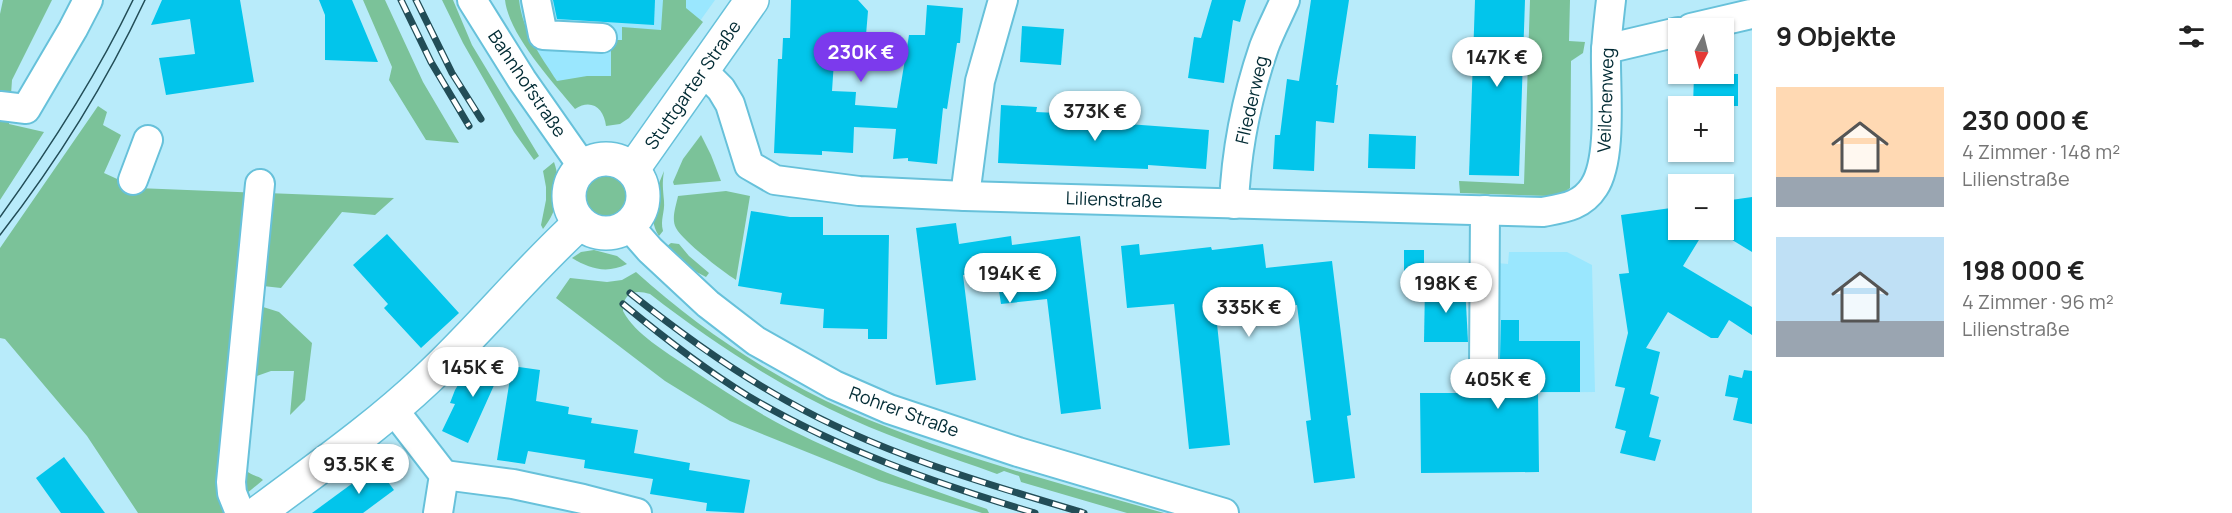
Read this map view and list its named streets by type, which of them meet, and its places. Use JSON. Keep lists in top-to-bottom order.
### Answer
{
  "streets": {
    "main road": ["Stuttgarter Straße"],
    "street": [
      "Bahnhofstraße",
      "Fliederweg",
      "Veilchenweg",
      "Lilienstraße",
      "Rohrer Straße"
    ]
  },
  "crossings": [
    ["Bahnhofstraße", "Stuttgarter Straße"],
    ["Bahnhofstraße", "Rohrer Straße"],
    ["Stuttgarter Straße", "Lilienstraße"],
    ["Stuttgarter Straße", "Rohrer Straße"],
    ["Fliederweg", "Lilienstraße"],
    ["Veilchenweg", "Lilienstraße"]
  ],
  "north": "bottom",
  "page": {
    "heading": "9 Objekte",
    "map_buttons": ["+", "−"],
    "price": [
      "230K €",
      "147K €",
      "373K €",
      "194K €",
      "198K €",
      "335K €",
      "145K €",
      "405K €",
      "93.5K €"
    ],
    "list": [
      {
        "name": "230 000 €",
        "note": "4 Zimmer · 148 m² · Lilienstraße"
      },
      {
        "name": "198 000 €",
        "note": "4 Zimmer · 96 m² · Lilienstraße"
      }
    ]
  }
}
